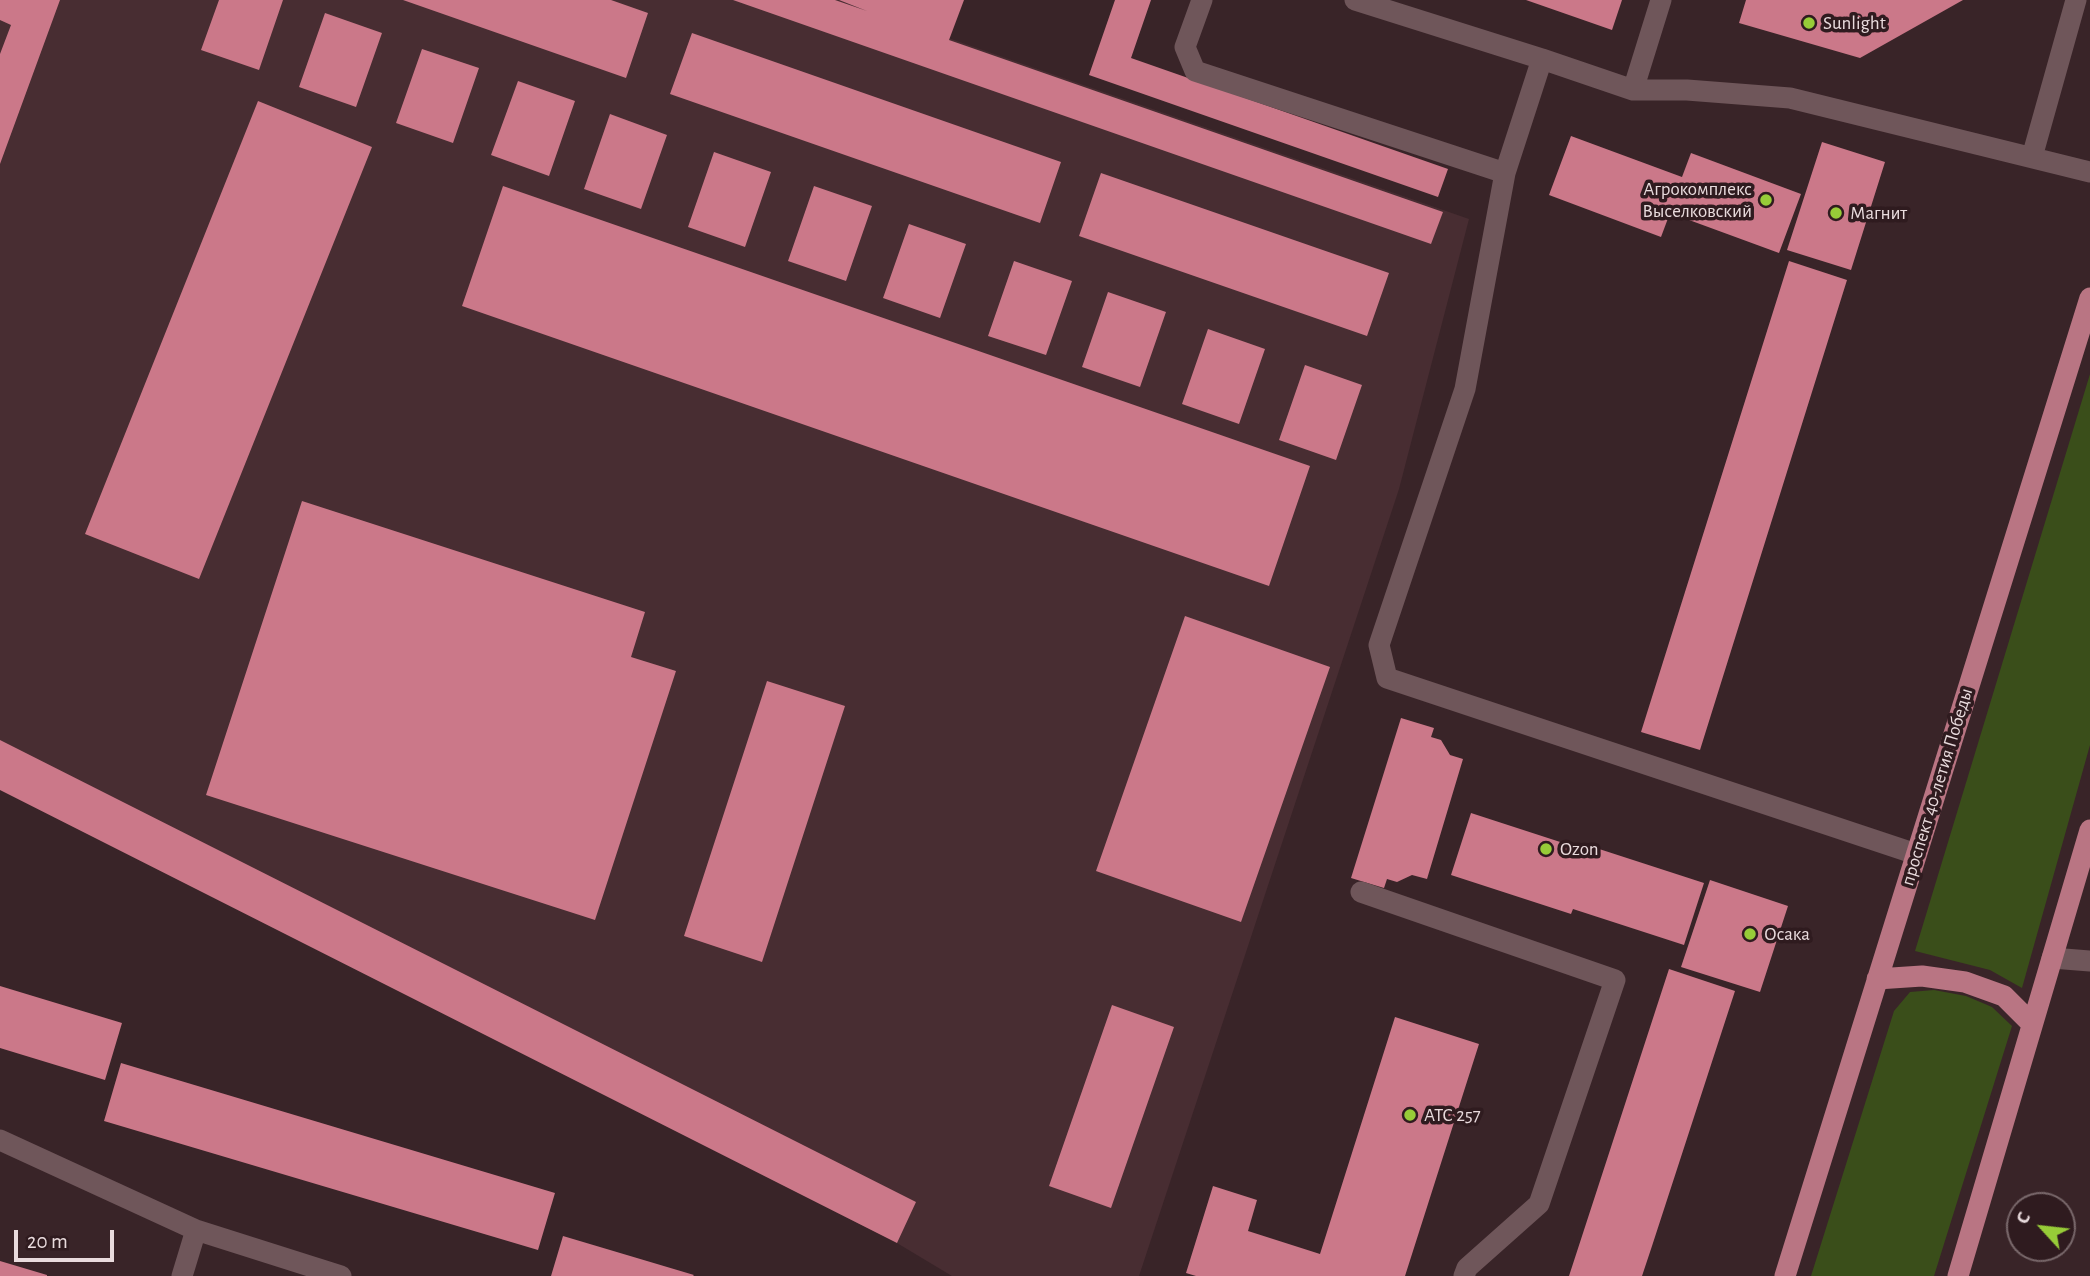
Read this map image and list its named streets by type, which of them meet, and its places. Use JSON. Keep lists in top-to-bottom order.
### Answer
{
  "streets": {
    "main road": ["проспект 40-летия Победы"]
  },
  "places": [
    "Sunlight",
    "Агрокомплекс Выселковский",
    "Магнит",
    "Ozon",
    "Осака",
    "АТС 257"
  ],
  "scale_bar": "20 m",
  "north": "top left"
}
